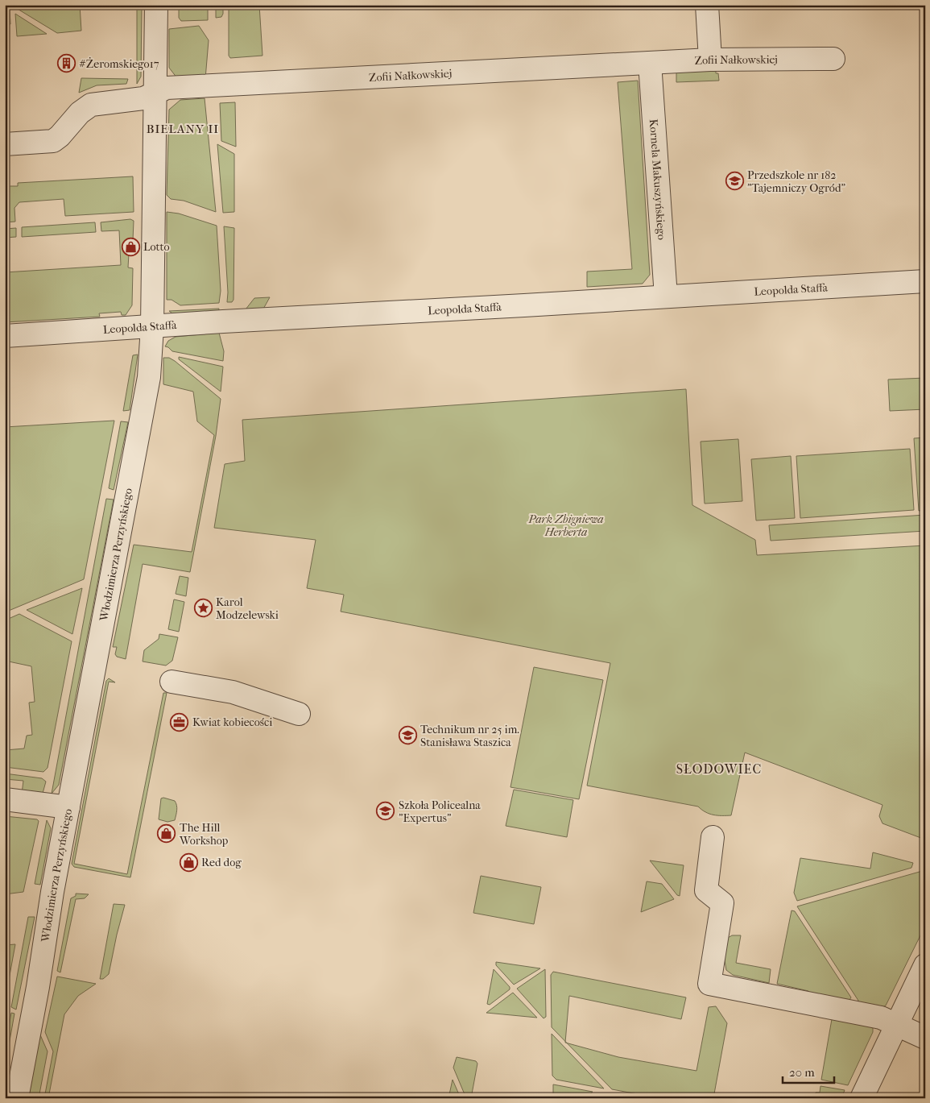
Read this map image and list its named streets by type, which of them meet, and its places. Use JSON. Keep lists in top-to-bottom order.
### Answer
{
  "streets": {
    "street": [
      "Zofii Nałkowskiej",
      "Kornela Makuszyńskiego",
      "Leopolda Staffa",
      "Włodzimierza Perzyńskiego"
    ]
  },
  "crossings": [
    ["Zofii Nałkowskiej", "Kornela Makuszyńskiego"],
    ["Zofii Nałkowskiej", "Włodzimierza Perzyńskiego"],
    ["Kornela Makuszyńskiego", "Leopolda Staffa"],
    ["Leopolda Staffa", "Włodzimierza Perzyńskiego"]
  ],
  "districts": ["BIELANY II", "SŁODOWIEC"],
  "parks": ["Park Zbigniewa Herberta"],
  "places": {
    "building": ["#Żeromskiego17"],
    "school or university": ["Przedszkole nr 182 \"Tajemniczy Ogród\"", "Technikum nr 25 im. Stanisława Staszica", "Szkoła Policealna \"Expertus\""],
    "shop": ["Lotto", "The Hill Workshop", "Red dog"],
    "place": ["Karol Modzelewski"],
    "office": ["Kwiat kobiecości"]
  },
  "scale_bar": "20 m"
}
